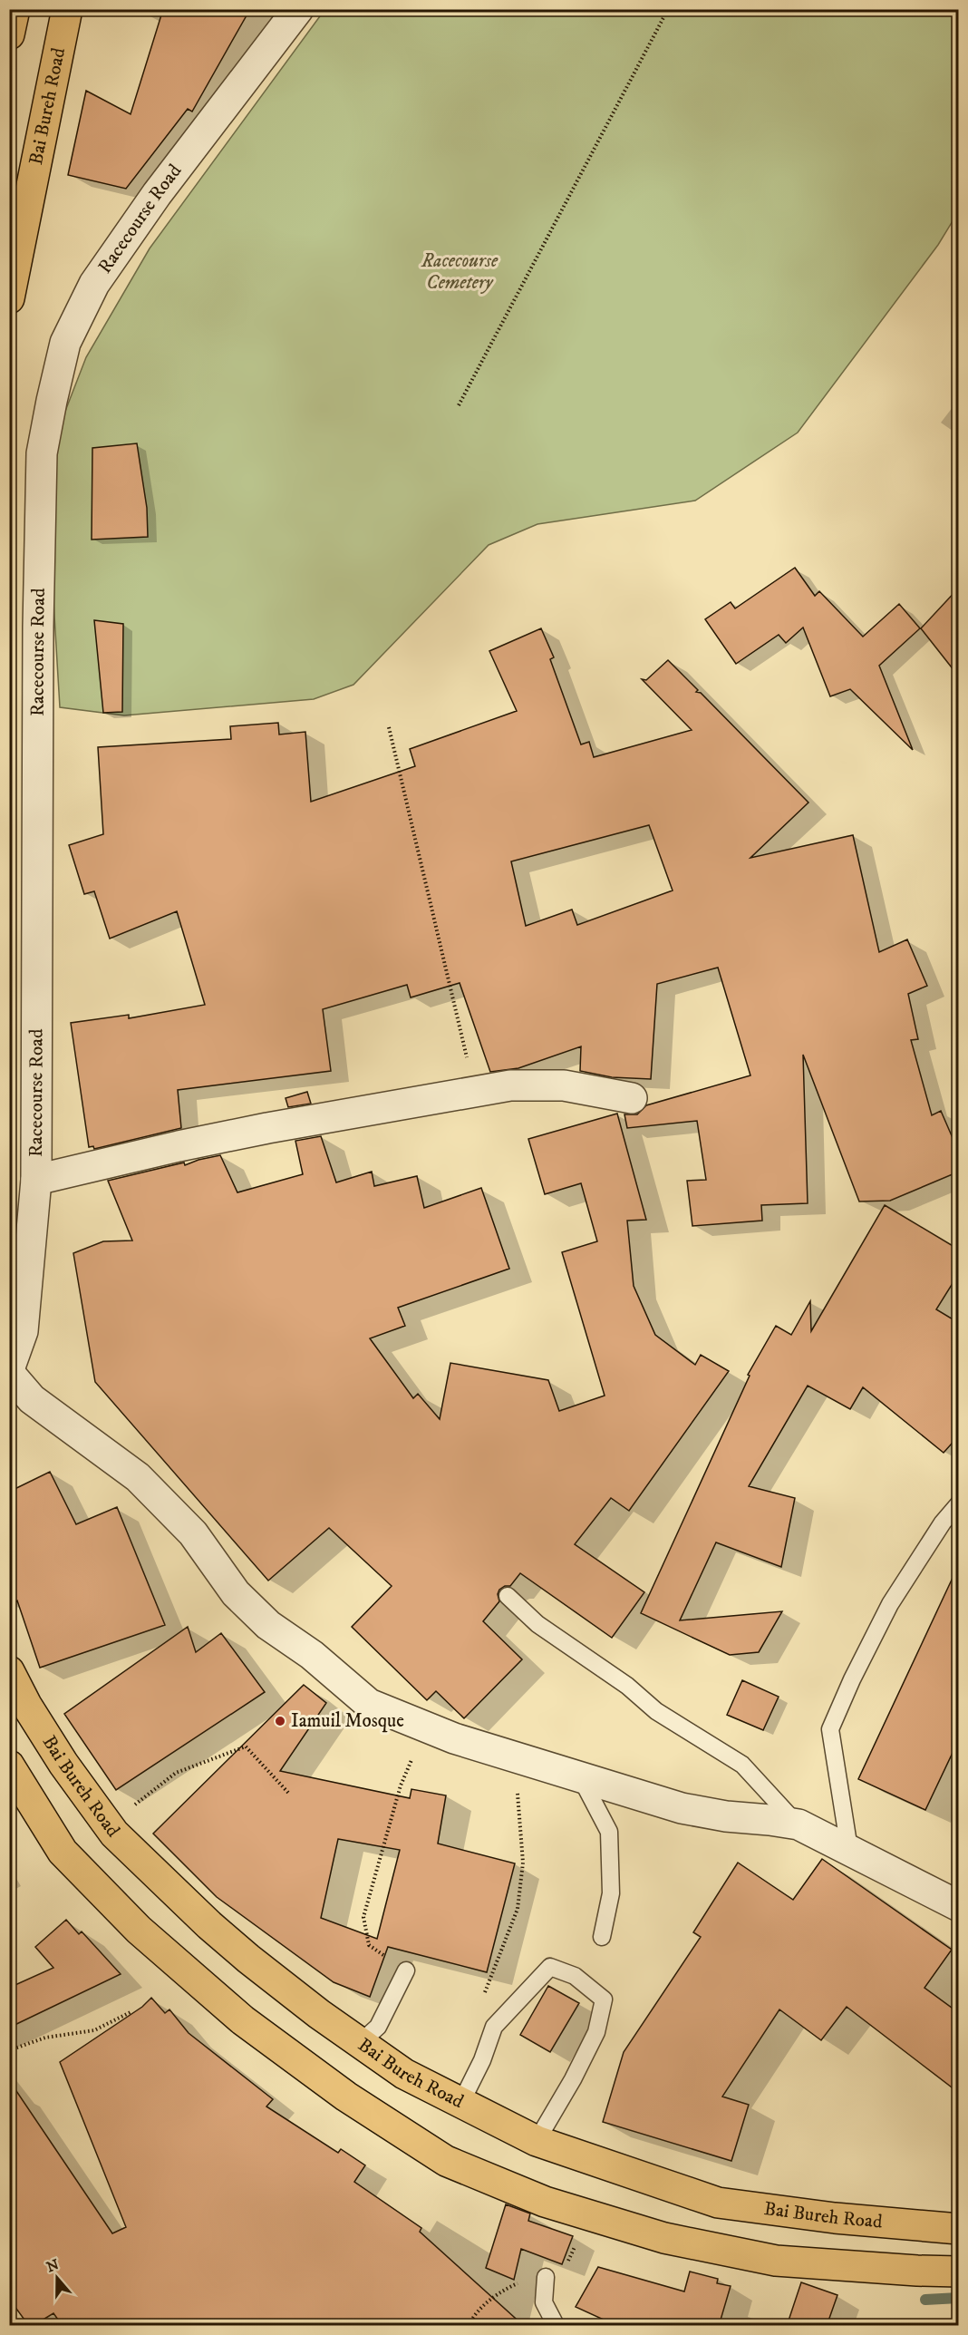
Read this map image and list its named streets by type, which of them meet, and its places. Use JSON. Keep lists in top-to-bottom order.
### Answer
{
  "streets": {
    "highway": ["Bai Bureh Road"],
    "street": ["Racecourse Road"]
  },
  "parks": ["Racecourse Cemetery"],
  "places": ["Iamuil Mosque"],
  "north": "top"
}
